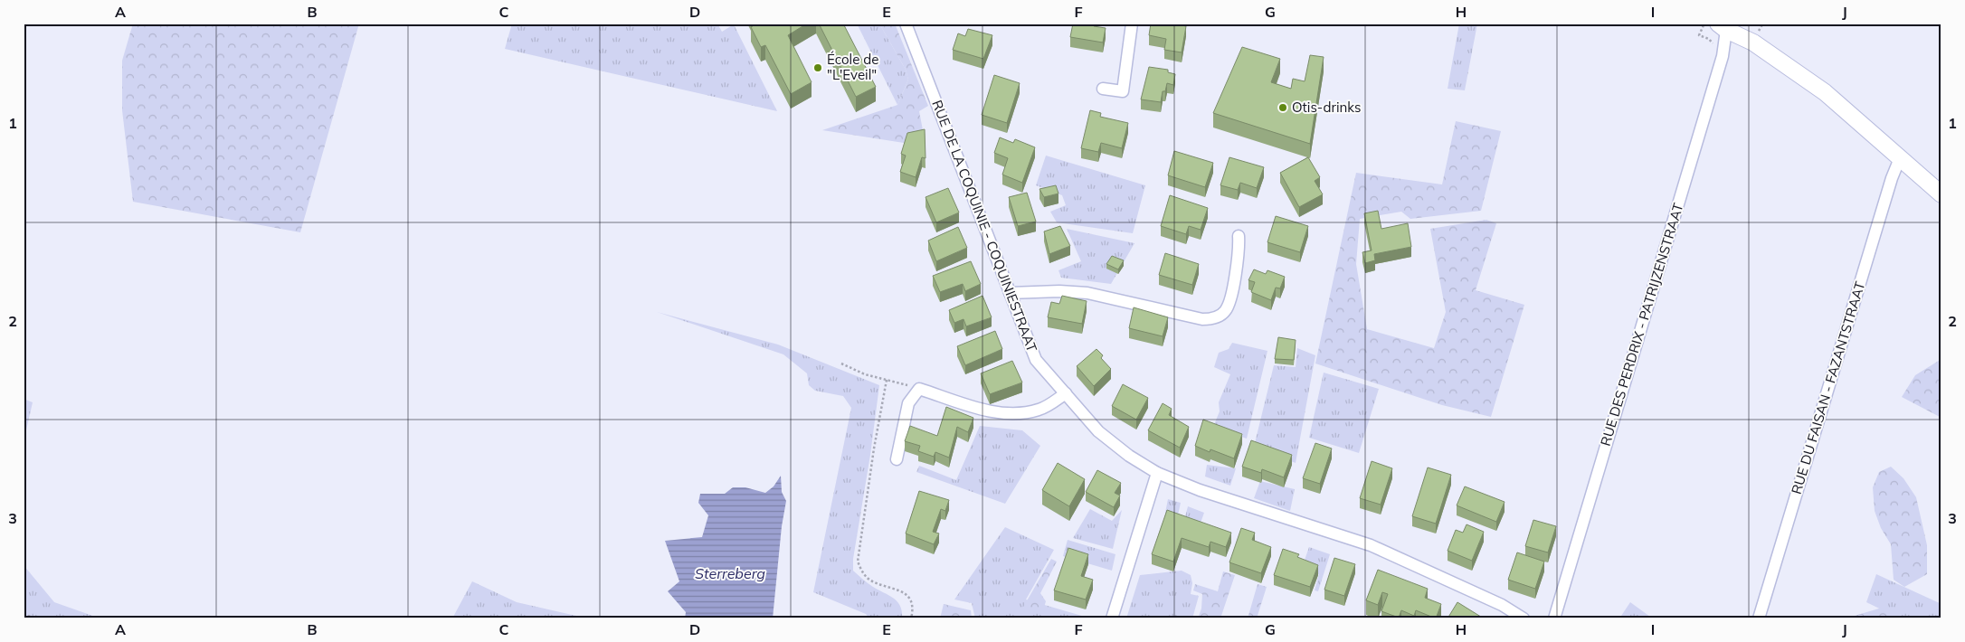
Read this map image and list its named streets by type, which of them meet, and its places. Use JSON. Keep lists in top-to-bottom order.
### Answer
{
  "streets": {
    "street": ["RUE DE LA COQUINIE - COQUINIESTRAAT", "RUE DES PERDRIX - PATRIJZENSTRAAT", "RUE DU FAISAN - FAZANTSTRAAT"]
  },
  "water": ["Sterreberg"],
  "places": ["École de \"L'Eveil\"", "Otis-drinks"],
  "grid": {
    "columns": [
      "A",
      "B",
      "C",
      "D",
      "E",
      "F",
      "G",
      "H",
      "I",
      "J"
    ],
    "rows": ["1", "2", "3"]
  }
}
